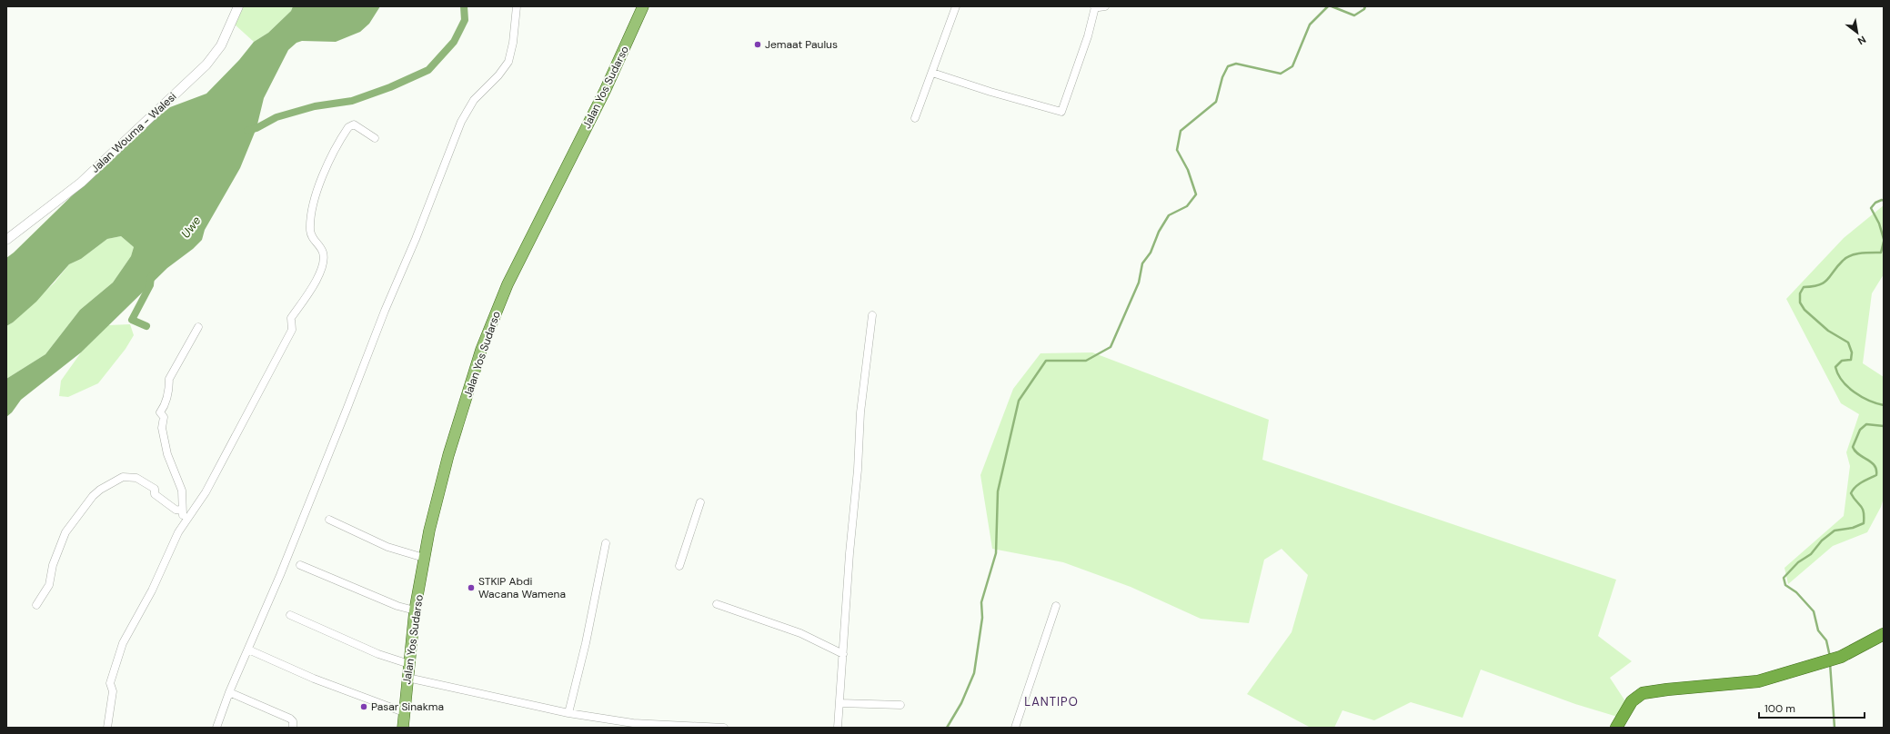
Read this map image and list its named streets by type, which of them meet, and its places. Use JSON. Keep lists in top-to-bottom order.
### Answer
{
  "streets": {
    "main road": ["Jalan Yos Sudarso"],
    "street": ["Jalan Wouma - Walesi"]
  },
  "districts": ["LANTIPO"],
  "water": ["Uwe"],
  "places": ["Jemaat Paulus", "STKIP Abdi Wacana Wamena", "Pasar Sinakma"],
  "scale_bar": "100 m",
  "north": "bottom right"
}
